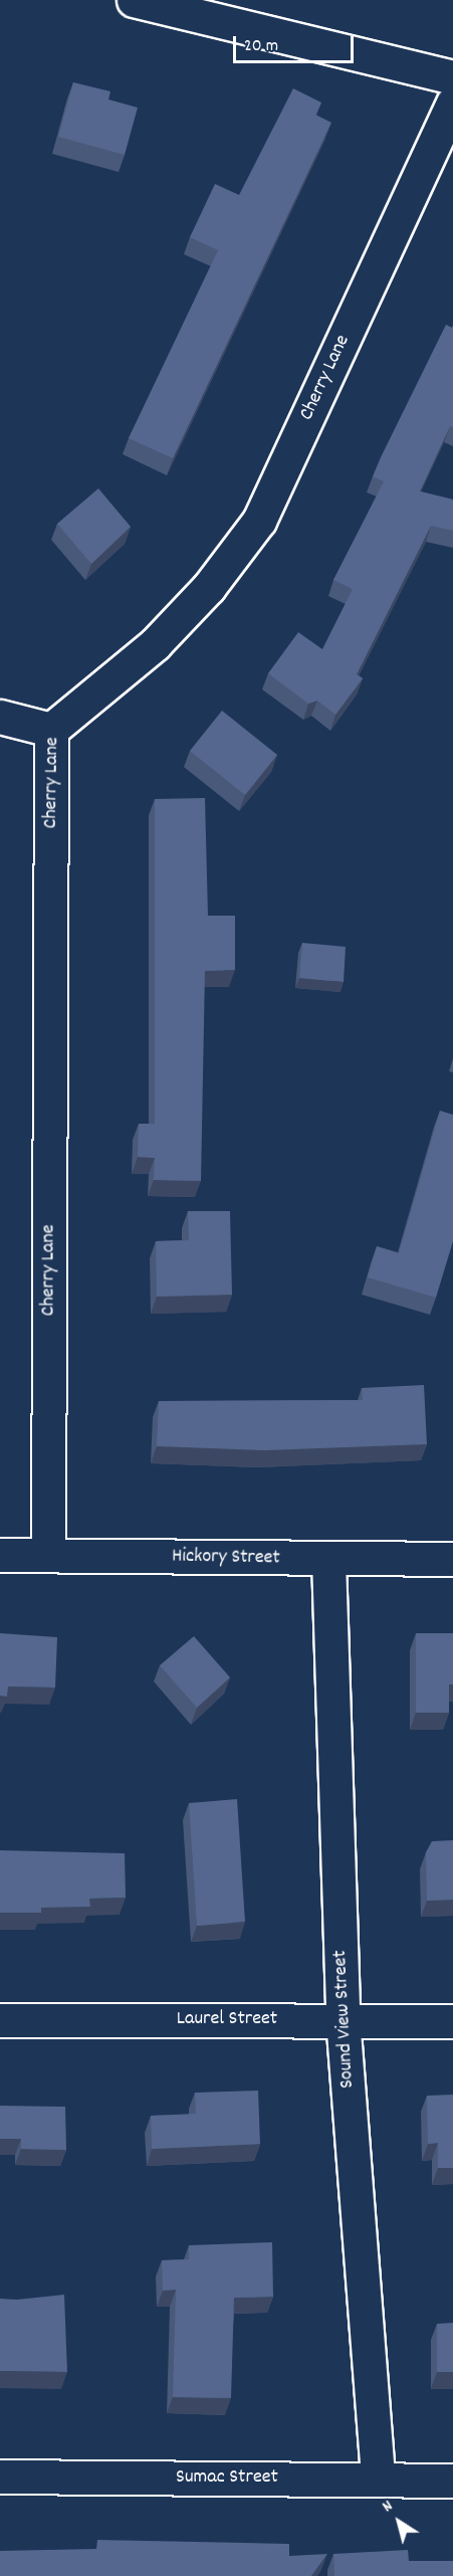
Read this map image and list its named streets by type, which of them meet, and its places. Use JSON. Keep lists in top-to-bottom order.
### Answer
{
  "streets": {
    "street": [
      "Cherry Lane",
      "Hickory Street",
      "Laurel Street",
      "Sound View Street",
      "Sumac Street"
    ]
  },
  "crossings": [
    ["Cherry Lane", "Hickory Street"],
    ["Hickory Street", "Sound View Street"],
    ["Laurel Street", "Sound View Street"],
    ["Sound View Street", "Sumac Street"]
  ],
  "scale_bar": "20 m",
  "north": "top left"
}
